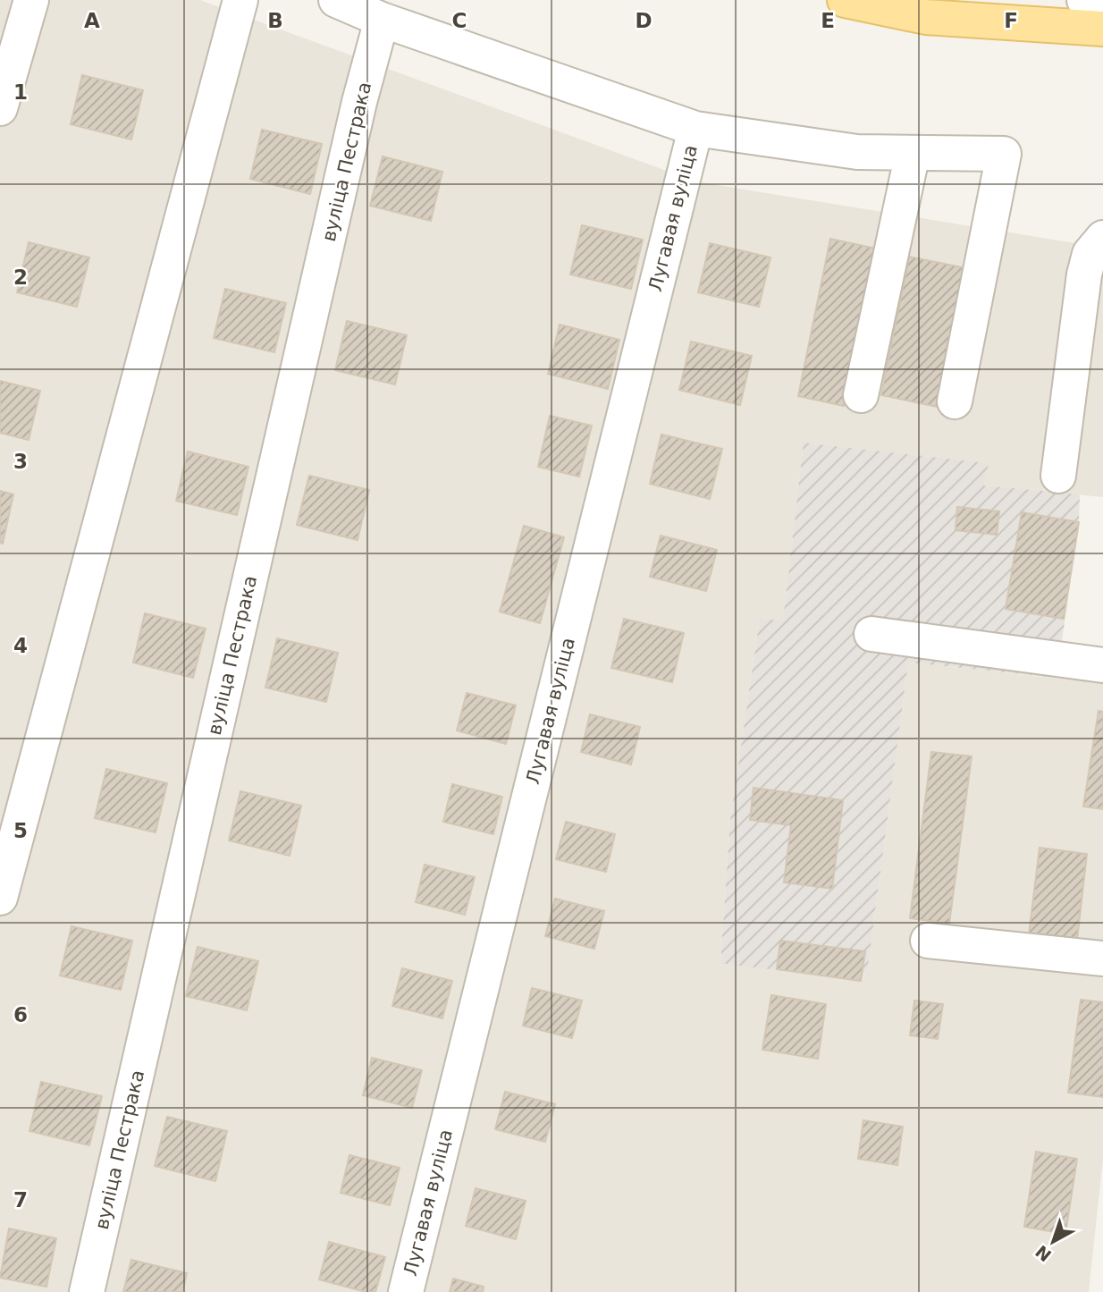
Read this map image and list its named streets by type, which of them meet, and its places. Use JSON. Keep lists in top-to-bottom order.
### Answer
{
  "streets": {
    "street": ["вуліца Пестрака", "Лугавая вуліца"]
  },
  "north": "bottom left",
  "grid": {
    "columns": [
      "A",
      "B",
      "C",
      "D",
      "E",
      "F"
    ],
    "rows": [
      "1",
      "2",
      "3",
      "4",
      "5",
      "6",
      "7"
    ]
  }
}
